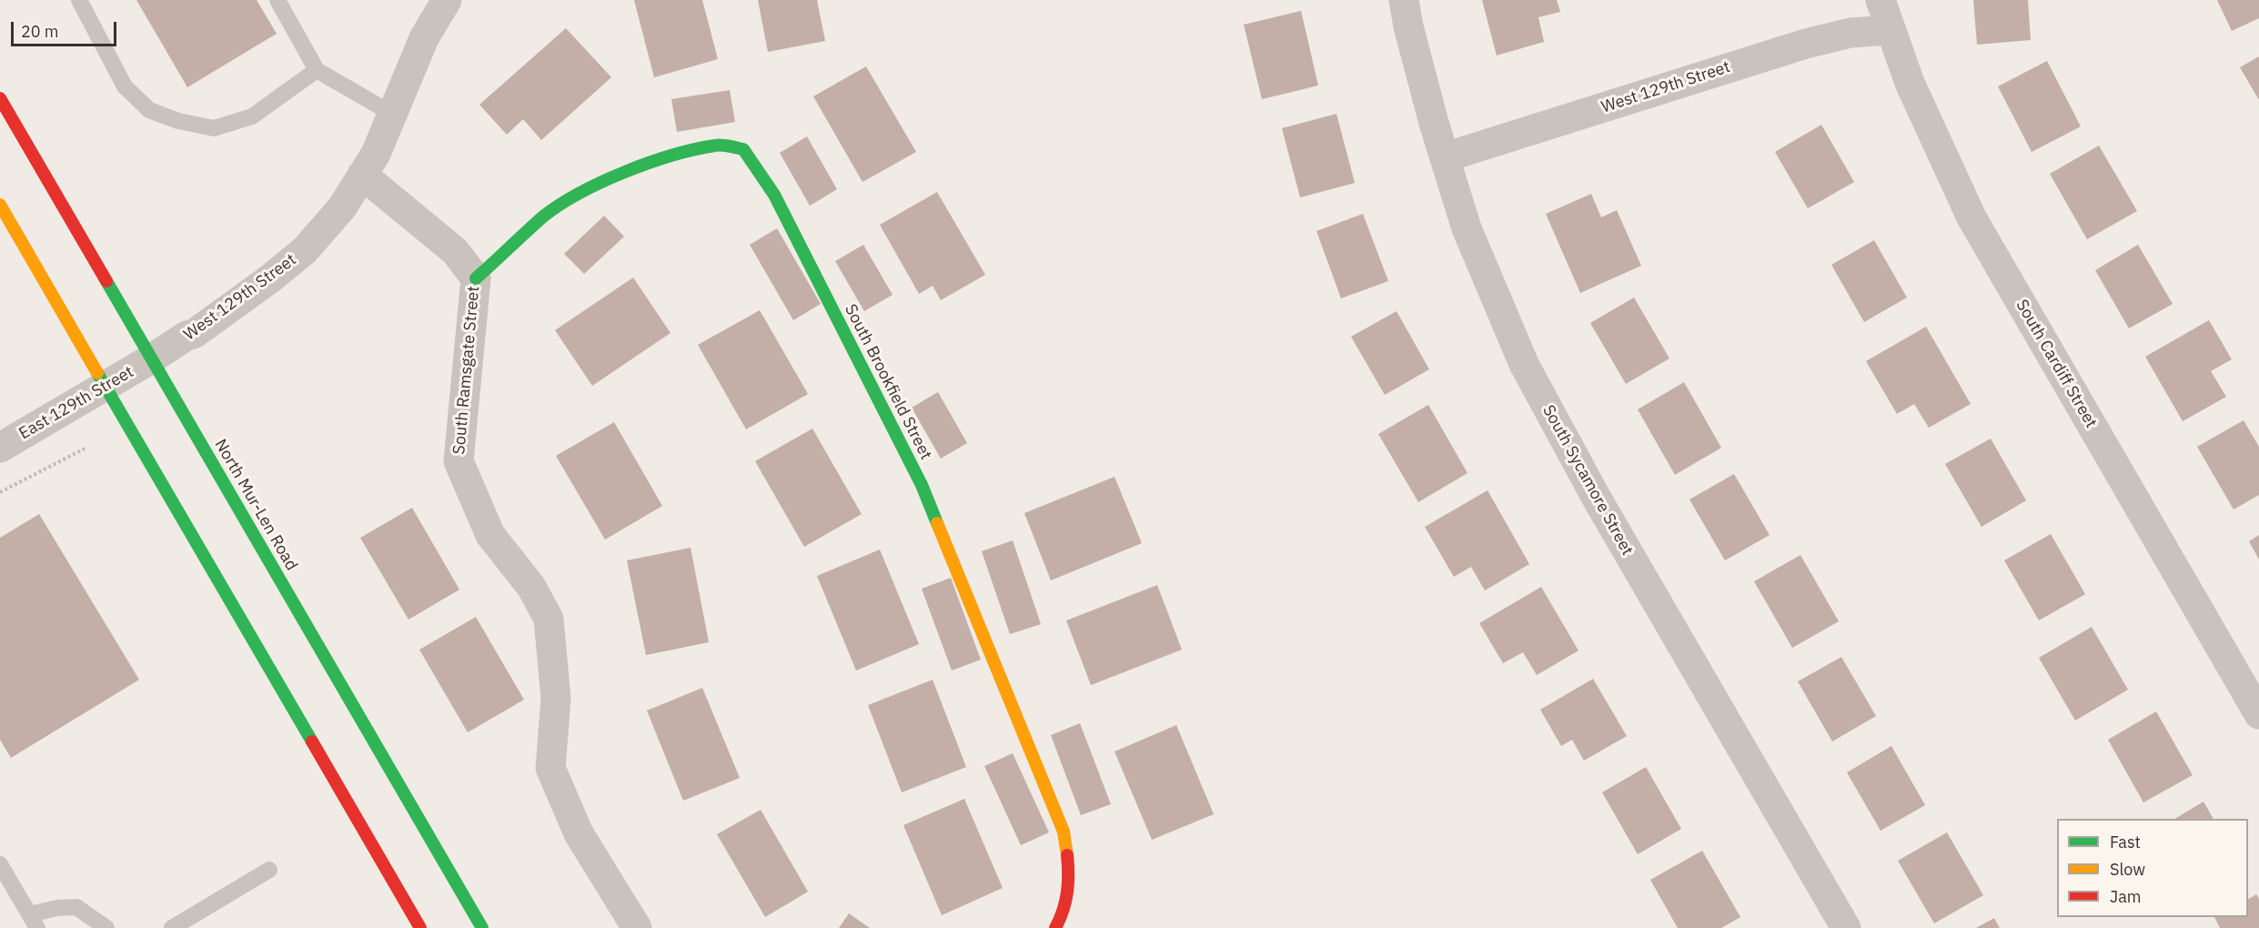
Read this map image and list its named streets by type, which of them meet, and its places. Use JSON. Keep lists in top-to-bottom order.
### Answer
{
  "streets": {
    "main road": ["South Brookfield Street", "North Mur-Len Road"],
    "street": [
      "West 129th Street",
      "South Cardiff Street",
      "South Ramsgate Street",
      "East 129th Street",
      "South Sycamore Street"
    ]
  },
  "crossings": [
    ["West 129th Street", "South Cardiff Street"],
    ["West 129th Street", "South Ramsgate Street"],
    ["West 129th Street", "East 129th Street"],
    ["West 129th Street", "South Sycamore Street"],
    ["West 129th Street", "North Mur-Len Road"],
    ["South Ramsgate Street", "South Brookfield Street"],
    ["East 129th Street", "North Mur-Len Road"]
  ],
  "legend": ["Fast", "Slow", "Jam"],
  "scale_bar": "20 m"
}
